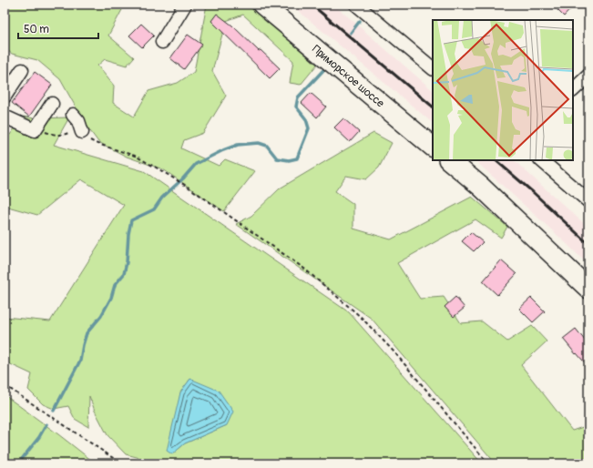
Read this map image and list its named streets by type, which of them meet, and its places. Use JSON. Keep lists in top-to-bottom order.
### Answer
{
  "streets": {
    "highway": ["Приморское шоссе"]
  },
  "scale_bar": "50 m"
}
